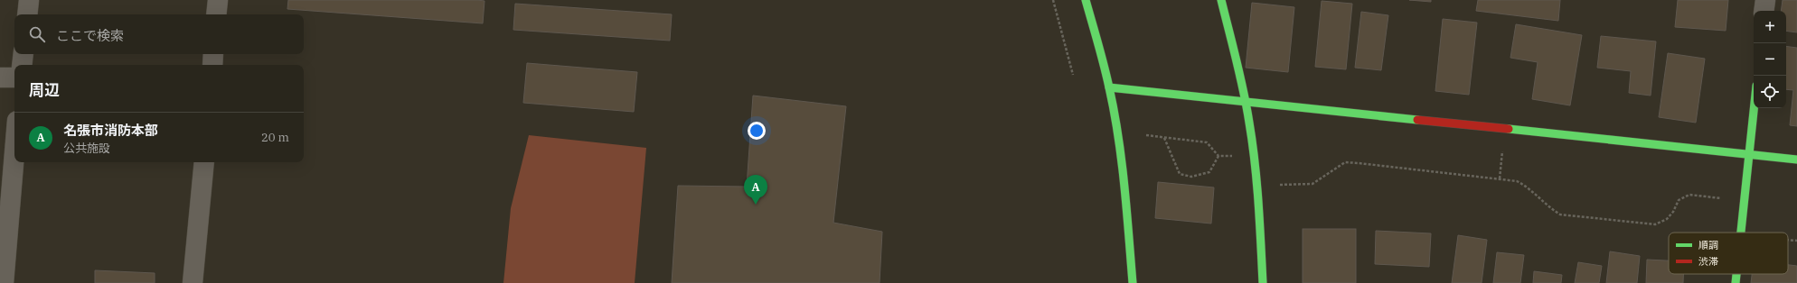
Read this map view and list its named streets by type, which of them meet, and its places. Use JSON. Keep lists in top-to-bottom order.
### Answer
{
  "legend": ["順調", "渋滞"],
  "page": {
    "map_buttons": ["+", "−"],
    "search": "ここで検索",
    "heading": "周辺",
    "list": [
      {
        "mark": "A",
        "name": "名張市消防本部",
        "note": "公共施設",
        "value": "20 m"
      }
    ],
    "pins": "A"
  }
}
